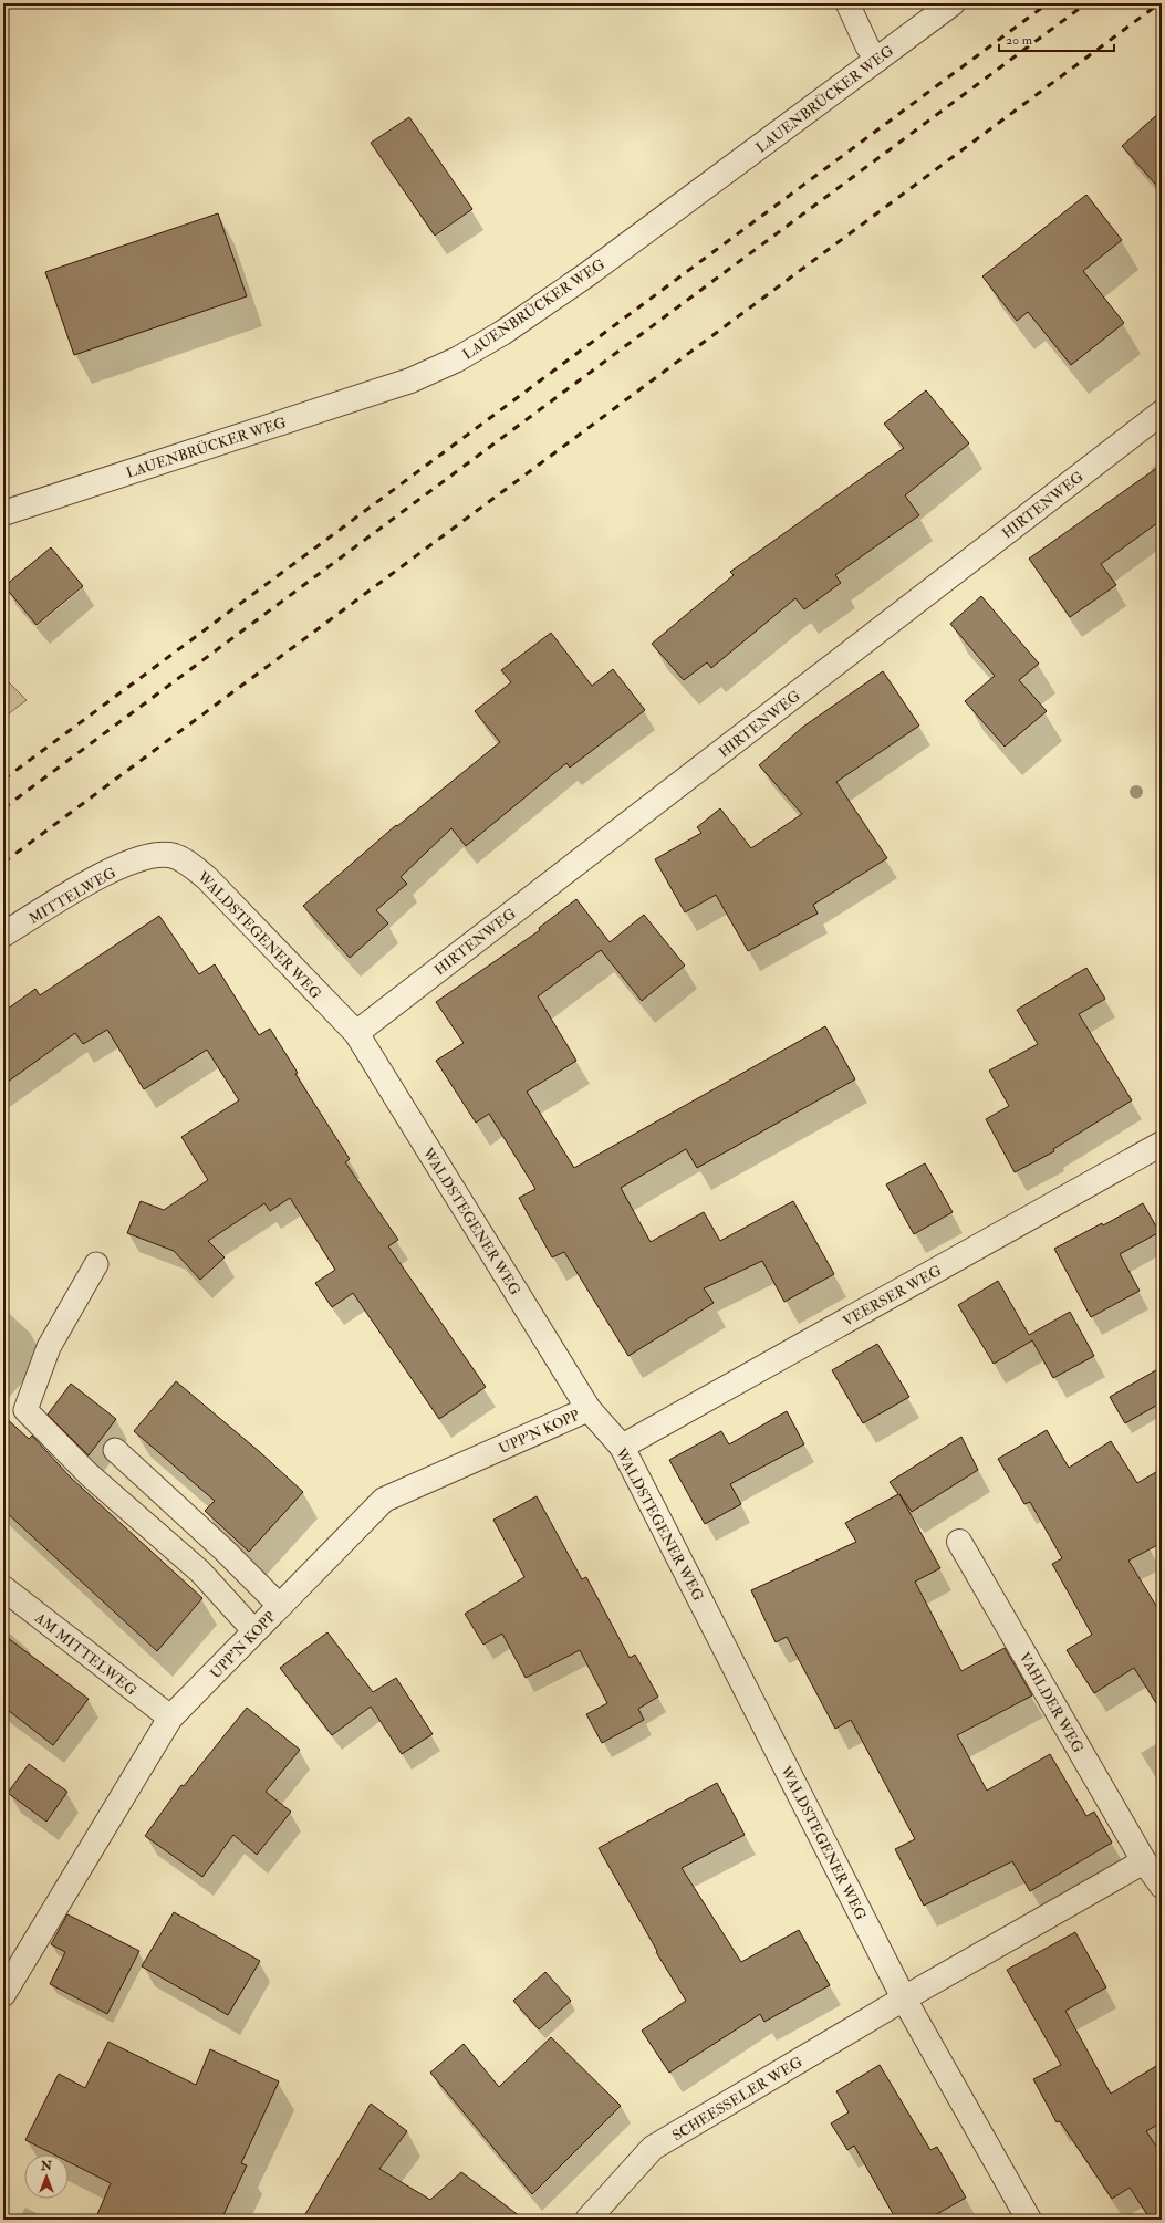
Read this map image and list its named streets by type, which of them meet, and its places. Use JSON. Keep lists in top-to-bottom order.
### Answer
{
  "streets": {
    "street": [
      "LAUENBRÜCKER WEG",
      "HIRTENWEG",
      "MITTELWEG",
      "WALDSTEGENER WEG",
      "VEERSER WEG",
      "UPP'N KOPP",
      "AM MITTELWEG",
      "VAHLDER WEG",
      "SCHEESSELER WEG"
    ]
  },
  "crossings": [
    ["HIRTENWEG", "WALDSTEGENER WEG"],
    ["MITTELWEG", "WALDSTEGENER WEG"],
    ["WALDSTEGENER WEG", "VEERSER WEG"],
    ["WALDSTEGENER WEG", "UPP'N KOPP"],
    ["WALDSTEGENER WEG", "SCHEESSELER WEG"],
    ["UPP'N KOPP", "AM MITTELWEG"]
  ],
  "scale_bar": "20 m",
  "north": "top"
}
